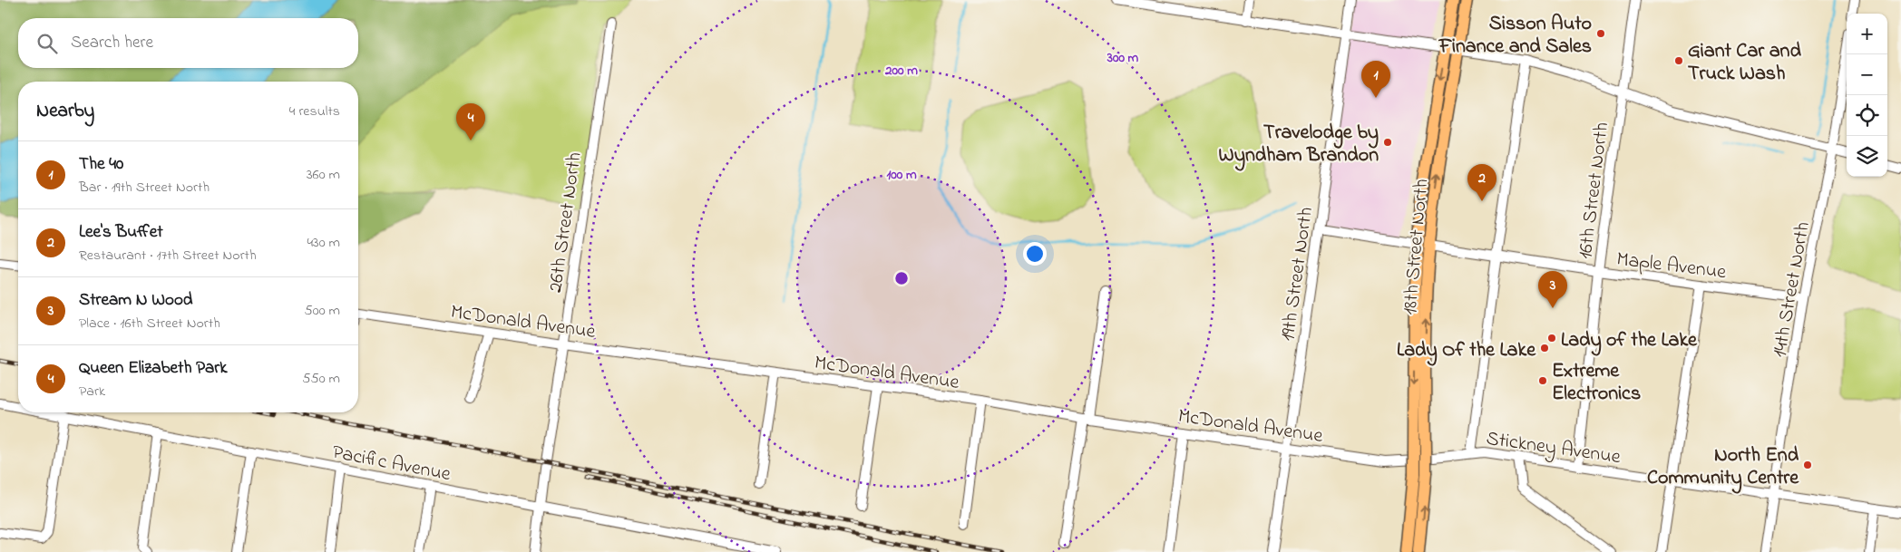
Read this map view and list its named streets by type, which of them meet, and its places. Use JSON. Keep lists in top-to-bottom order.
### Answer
{
  "streets": {
    "main road": ["18th Street North"],
    "street": [
      "16th Street North",
      "26th Street North",
      "Maple Avenue",
      "19th Street North",
      "14th Street North",
      "McDonald Avenue",
      "Stickney Avenue",
      "Pacific Avenue"
    ]
  },
  "crossings": [
    ["16th Street North", "Maple Avenue"],
    ["16th Street North", "Stickney Avenue"],
    ["26th Street North", "McDonald Avenue"],
    ["26th Street North", "Pacific Avenue"],
    ["18th Street North", "Maple Avenue"],
    ["18th Street North", "McDonald Avenue"],
    ["18th Street North", "Stickney Avenue"],
    ["Maple Avenue", "19th Street North"],
    ["Maple Avenue", "14th Street North"],
    ["19th Street North", "McDonald Avenue"],
    ["14th Street North", "Stickney Avenue"],
    ["McDonald Avenue", "Stickney Avenue"]
  ],
  "places": [
    "Sisson Auto Finance and Sales",
    "Giant Car and Truck Wash",
    "Travelodge by Wyndham Brandon",
    "Lady of the Lake",
    "Lady Of the Lake",
    "Extreme Electronics",
    "North End Community Centre"
  ],
  "page": {
    "map_buttons": ["+", "−"],
    "search": "Search here",
    "pins": [
      "1",
      "4",
      "2",
      "3"
    ],
    "heading": ["Nearby", "4 results"],
    "list": [
      {
        "mark": "1",
        "name": "The 40",
        "note": "Bar · 19th Street North",
        "value": "360 m"
      },
      {
        "mark": "2",
        "name": "Lee's Buffet",
        "note": "Restaurant · 17th Street North",
        "value": "430 m"
      },
      {
        "mark": "3",
        "name": "Stream N Wood",
        "note": "Place · 16th Street North",
        "value": "500 m"
      },
      {
        "mark": "4",
        "name": "Queen Elizabeth Park",
        "note": "Park",
        "value": "550 m"
      }
    ]
  },
  "rings": ["300 m", "200 m", "100 m"]
}
